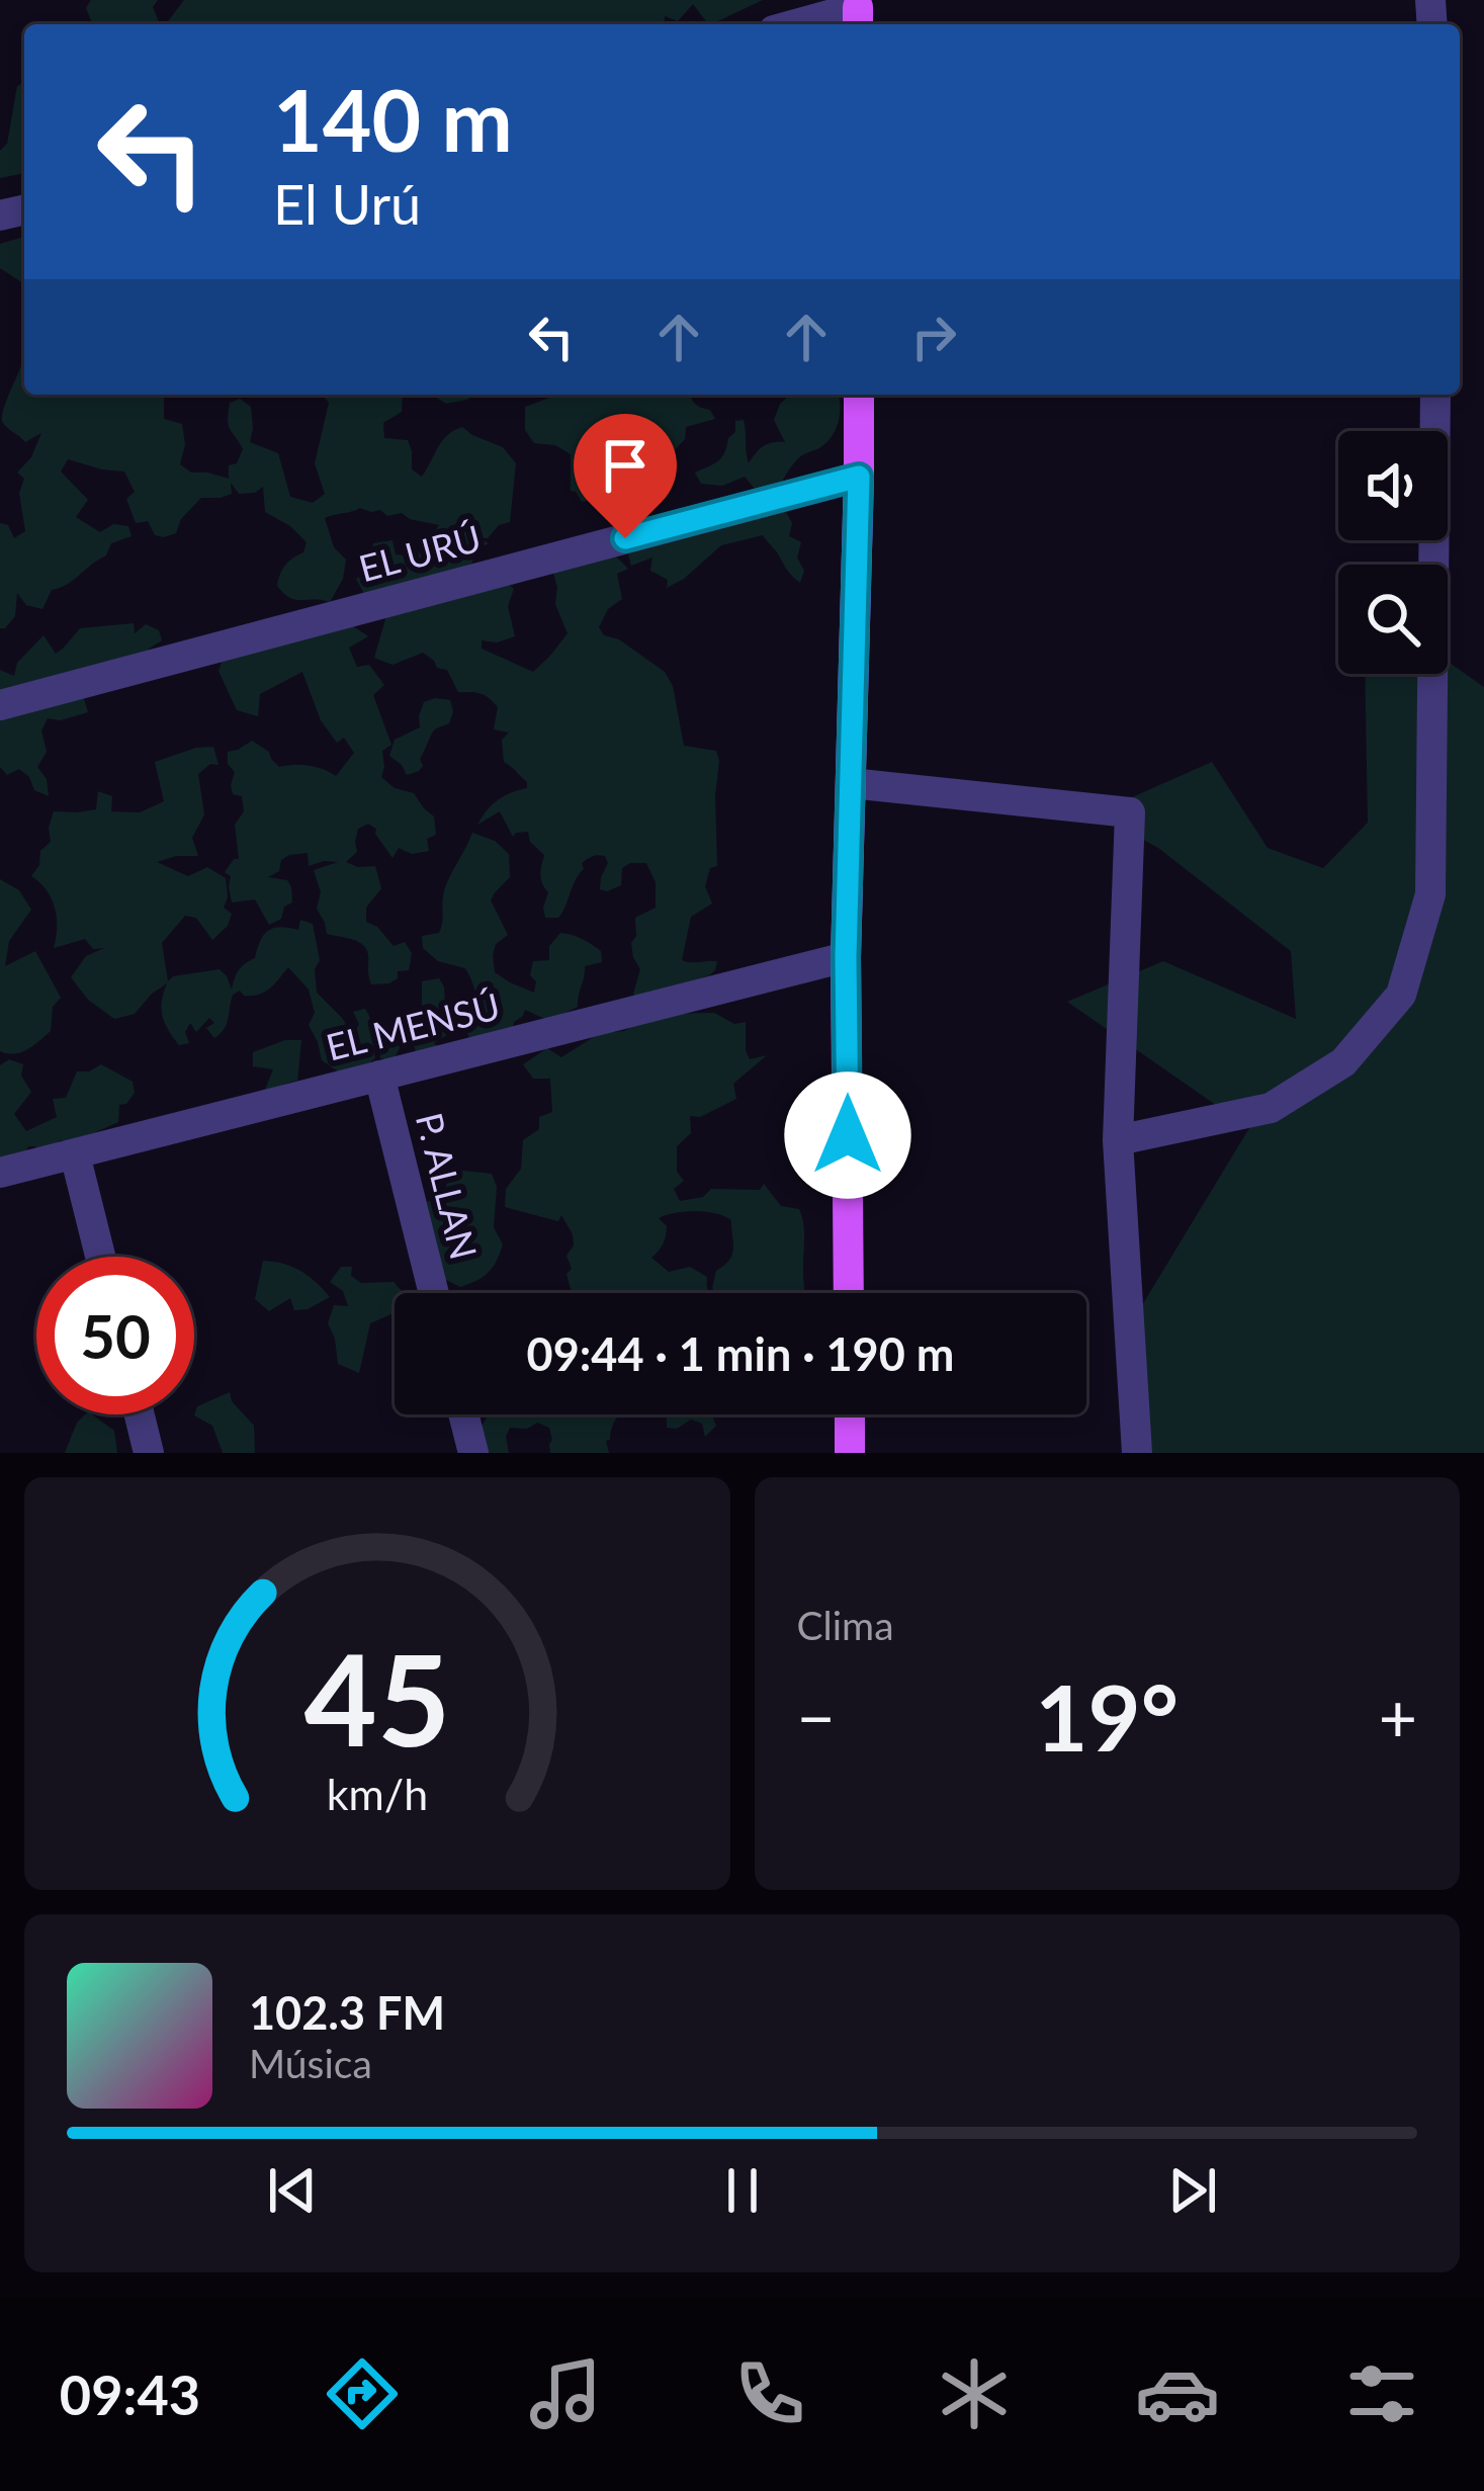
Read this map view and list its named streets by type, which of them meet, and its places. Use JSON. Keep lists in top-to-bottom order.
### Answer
{
  "streets": {
    "street": ["EL URÚ", "EL MENSÚ", "P. ALLAN"]
  },
  "crossings": [
    ["EL MENSÚ", "P. ALLAN"]
  ],
  "page": {
    "turn": ["140 m", "El Urú"],
    "limit": "50",
    "trip": "09:44 · 1 min · 190 m",
    "tile": "Clima",
    "heat": ["−", "19°", "+"],
    "song": ["102.3 FM", "Música"],
    "tabs": "09:43",
    "gauge": ["45", "km/h"]
  }
}
